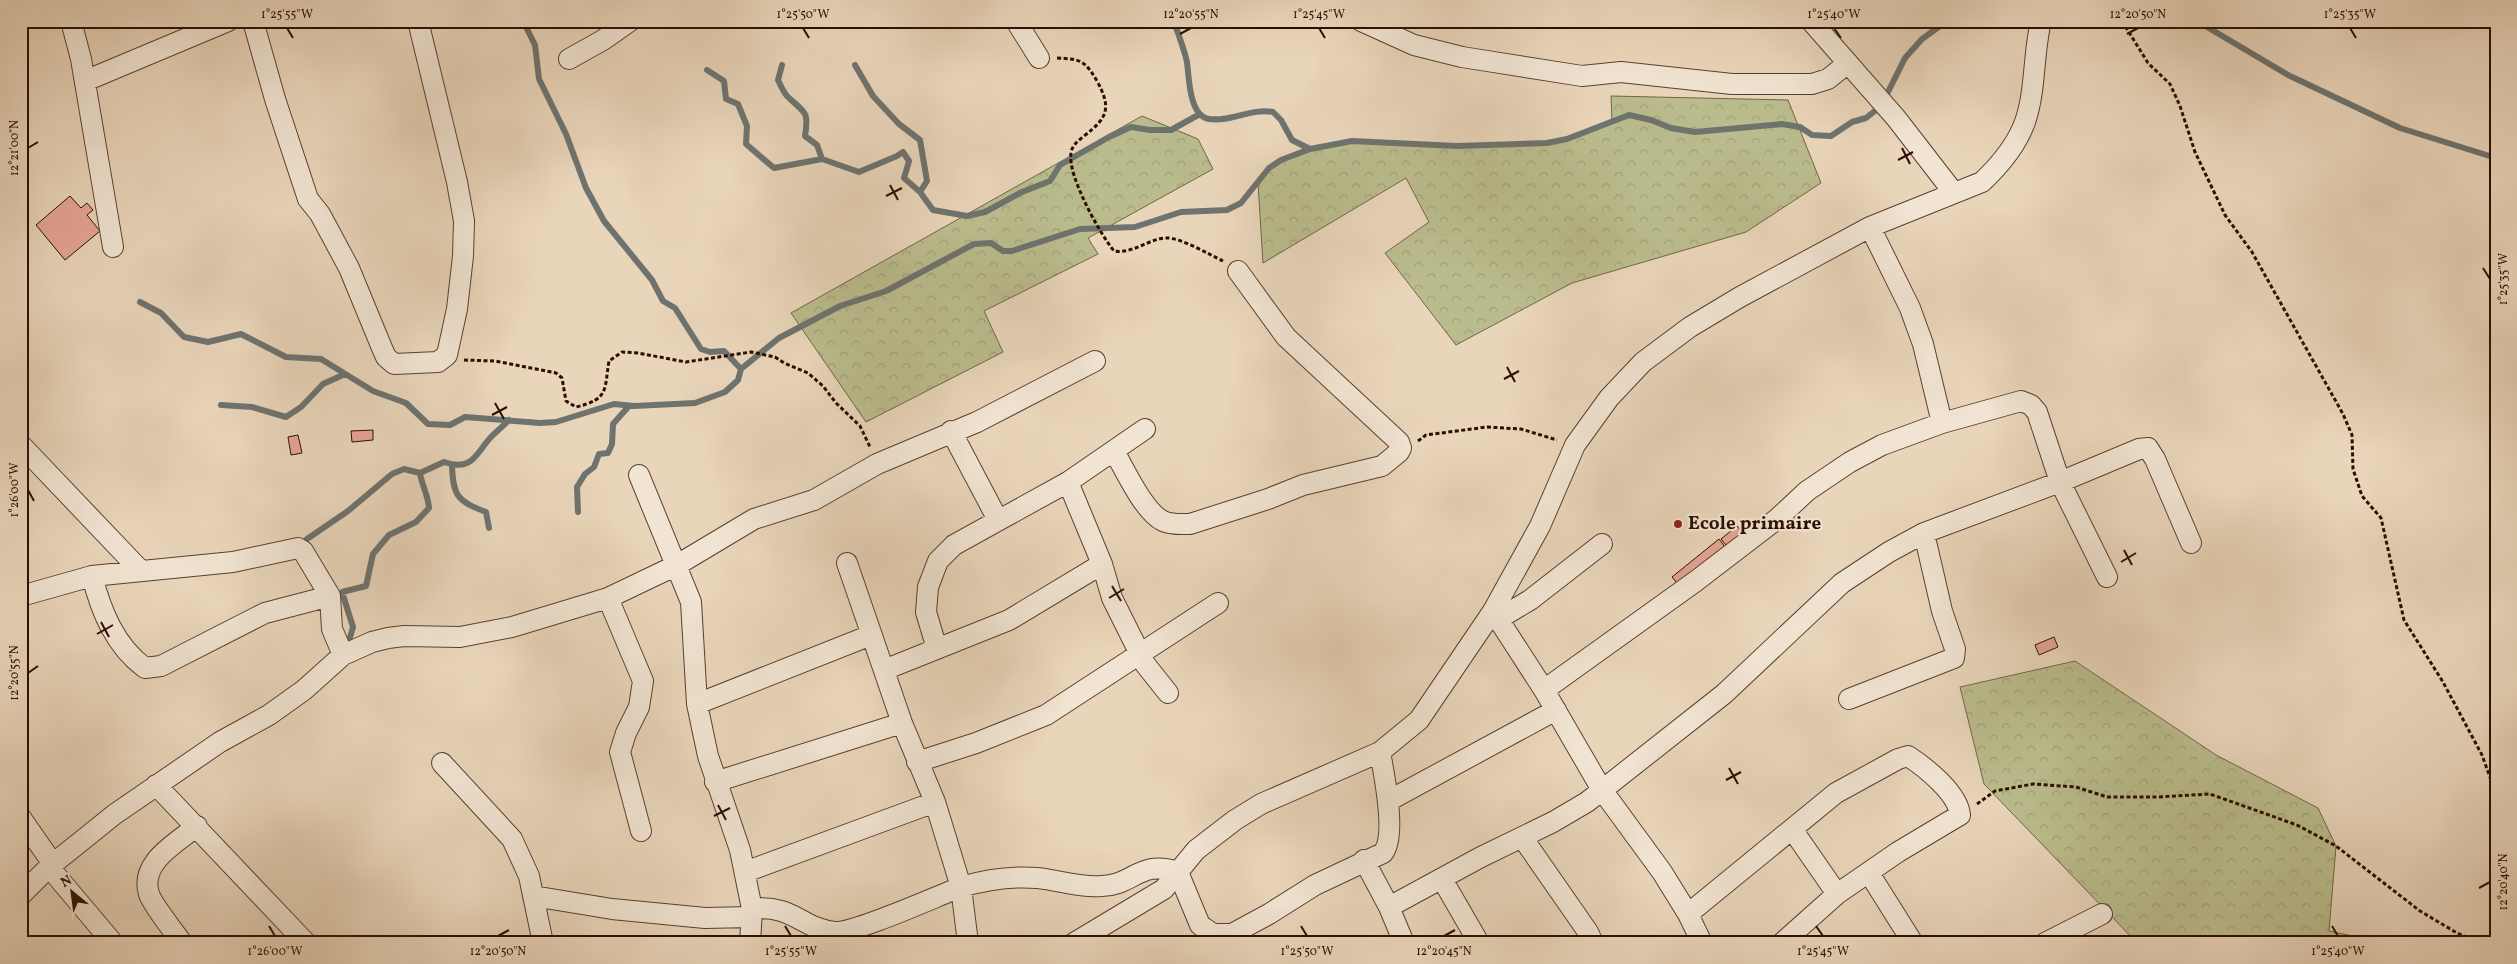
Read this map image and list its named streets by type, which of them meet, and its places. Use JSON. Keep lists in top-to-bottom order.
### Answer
{
  "places": ["Ecole primaire"],
  "north": "top left",
  "coordinates": [
    "1°25'55\"W",
    "1°25'50\"W",
    "12°20'55\"N",
    "1°25'45\"W",
    "1°25'40\"W",
    "12°20'50\"N",
    "1°25'35\"W",
    "12°21'00\"N",
    "1°26'00\"W",
    "12°20'40\"N",
    "12°20'45\"N"
  ]
}
